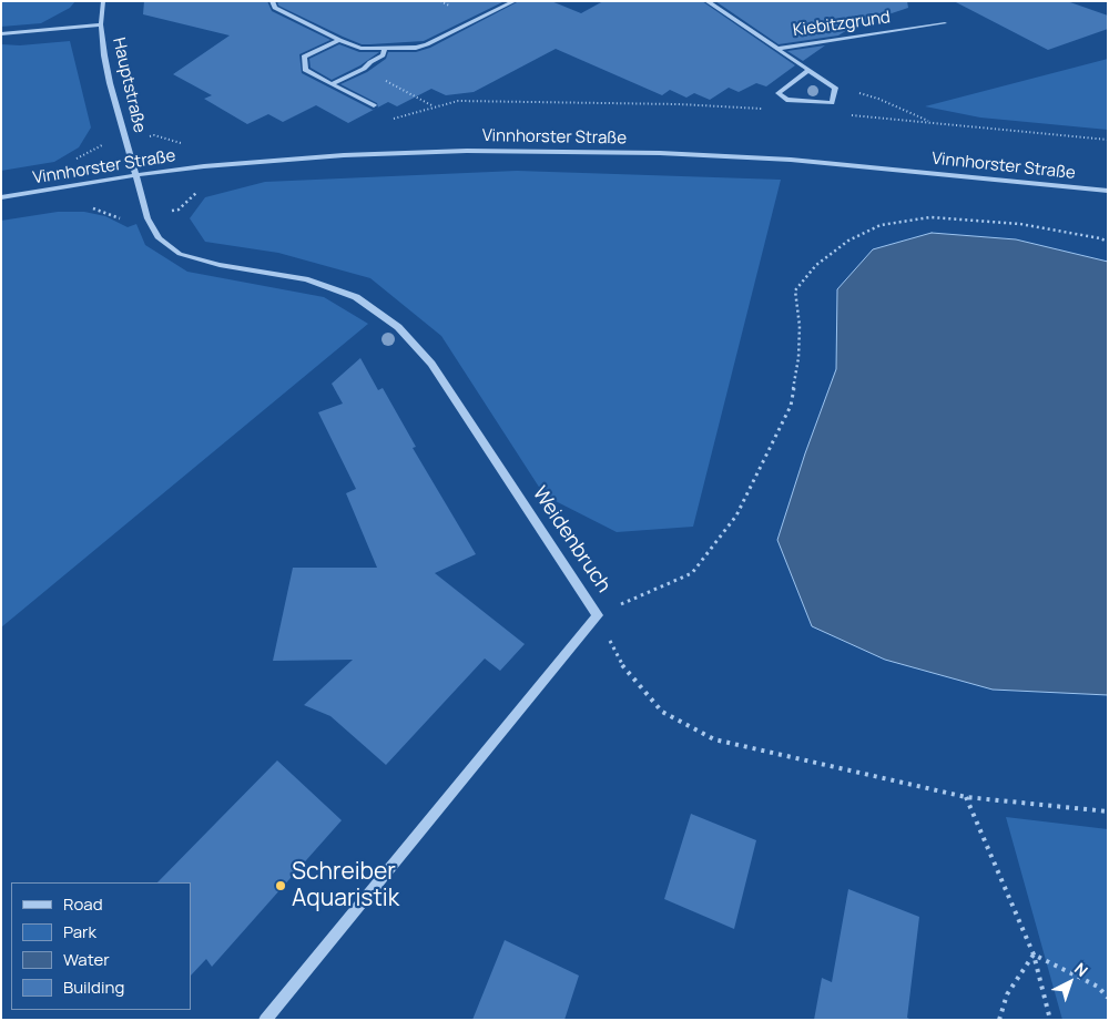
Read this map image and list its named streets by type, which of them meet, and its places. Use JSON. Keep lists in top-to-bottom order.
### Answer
{
  "streets": {
    "street": [
      "Kiebitzgrund",
      "Hauptstraße",
      "Vinnhorster Straße",
      "Weidenbruch"
    ]
  },
  "crossings": [
    ["Hauptstraße", "Vinnhorster Straße"],
    ["Hauptstraße", "Weidenbruch"],
    ["Vinnhorster Straße", "Weidenbruch"]
  ],
  "places": ["Schreiber Aquaristik"],
  "legend": [
    "Road",
    "Park",
    "Water",
    "Building"
  ],
  "north": "top right"
}
